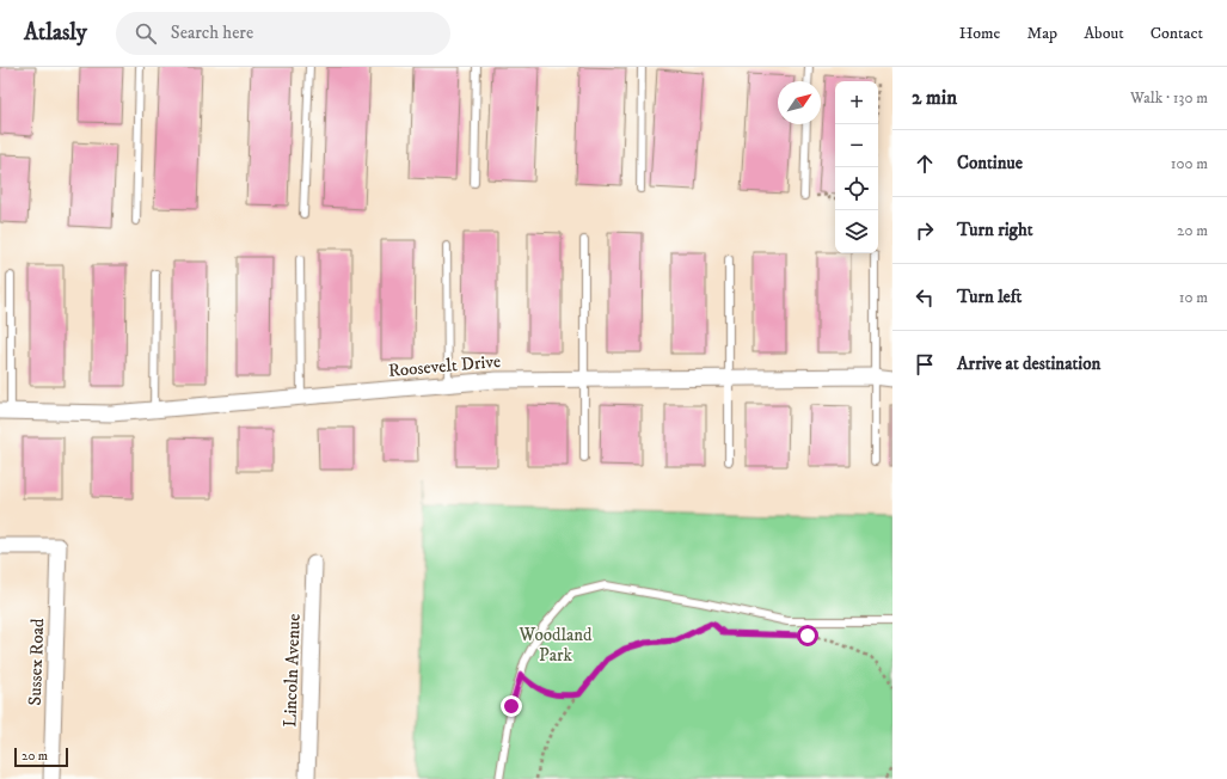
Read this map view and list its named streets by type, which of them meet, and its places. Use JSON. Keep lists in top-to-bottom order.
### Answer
{
  "streets": {
    "street": ["Roosevelt Drive", "Sussex Road", "Lincoln Avenue"]
  },
  "parks": ["Woodland Park"],
  "scale_bar": "20 m",
  "north": "top right",
  "page": {
    "header": "Atlasly",
    "search": "Search here",
    "nav": [
      "Home",
      "Map",
      "About",
      "Contact"
    ],
    "heading": ["2 min", "Walk · 130 m"],
    "map_buttons": ["+", "−"],
    "list": [
      ["Continue", "100 m"],
      ["Turn right", "20 m"],
      ["Turn left", "10 m"],
      "Arrive at destination"
    ],
    "scale": "20 m"
  }
}
